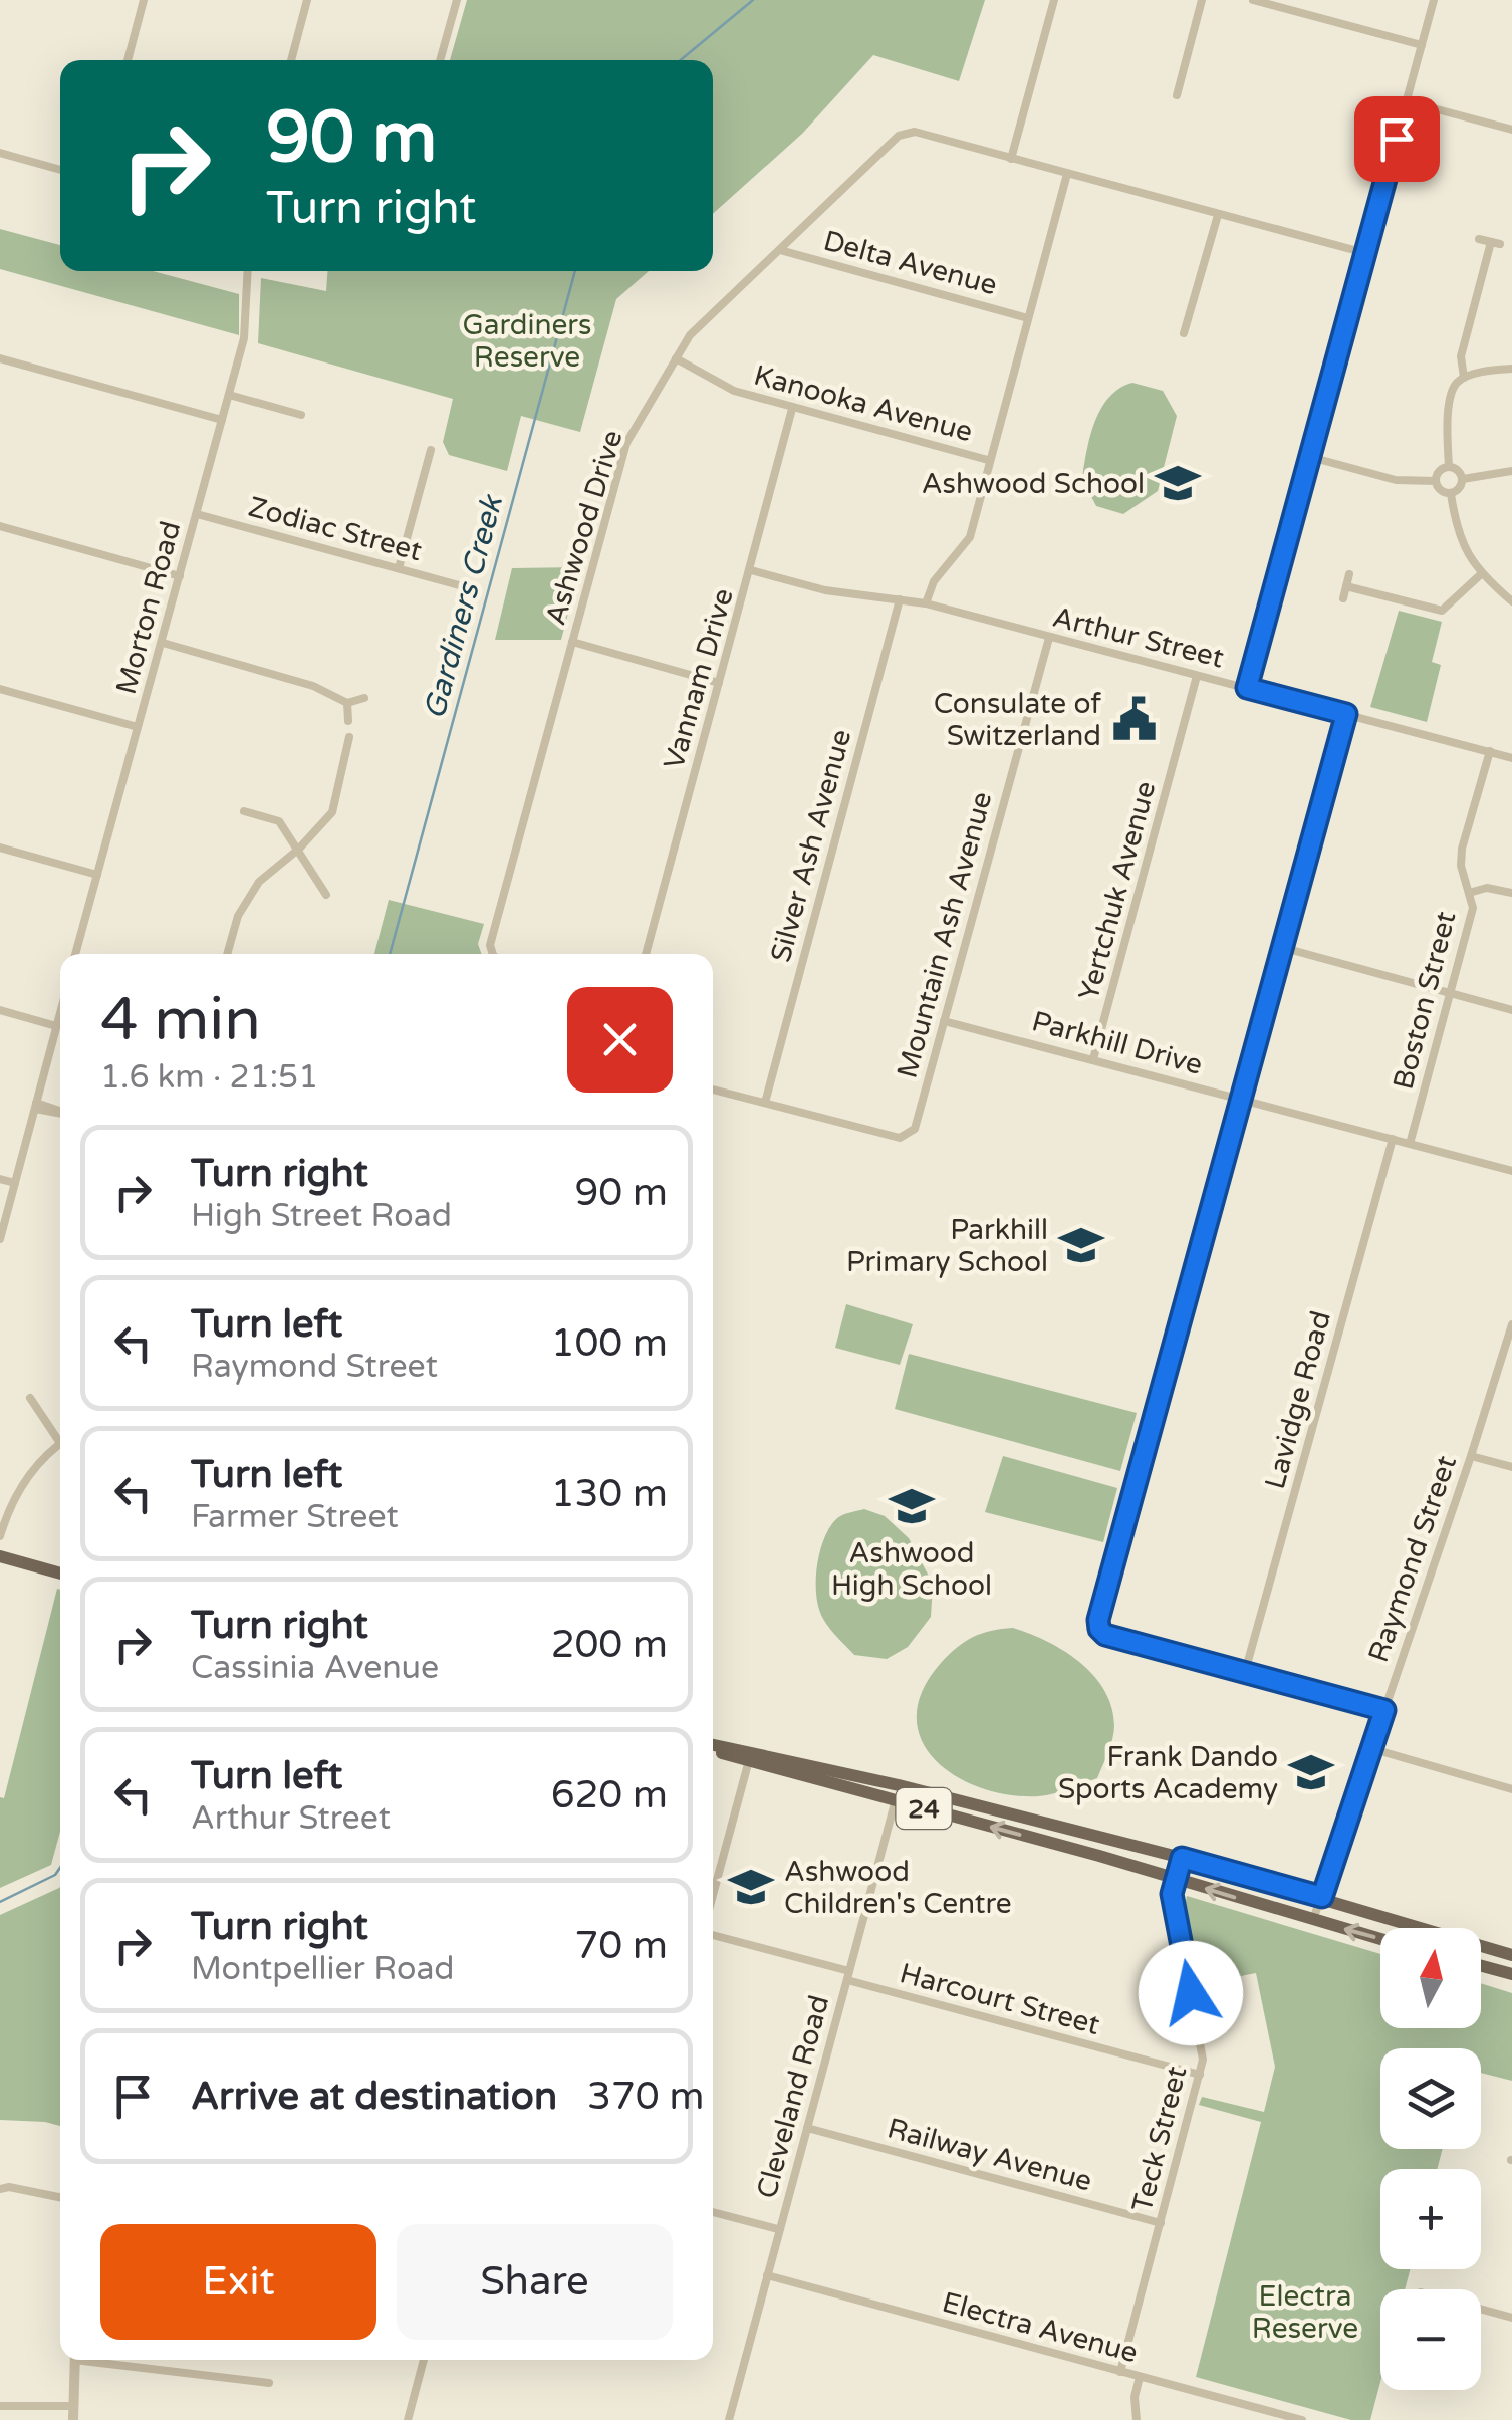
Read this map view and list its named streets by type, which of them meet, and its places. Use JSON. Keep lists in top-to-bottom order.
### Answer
{
  "streets": {
    "main road": ["24"],
    "street": [
      "Delta Avenue",
      "Kanooka Avenue",
      "Ashwood Drive",
      "Zodiac Street",
      "Morton Road",
      "Arthur Street",
      "Vannam Drive",
      "Silver Ash Avenue",
      "Yertchuk Avenue",
      "Mountain Ash Avenue",
      "Boston Street",
      "Parkhill Drive",
      "Lavidge Road",
      "Raymond Street",
      "Harcourt Street",
      "Cleveland Road",
      "Teck Street",
      "Railway Avenue",
      "Electra Avenue"
    ]
  },
  "crossings": [
    ["Delta Avenue", "Ashwood Drive"],
    ["Kanooka Avenue", "Ashwood Drive"],
    ["Kanooka Avenue", "Vannam Drive"],
    ["Zodiac Street", "Morton Road"],
    ["Arthur Street", "Vannam Drive"],
    ["Arthur Street", "Silver Ash Avenue"],
    ["Arthur Street", "Yertchuk Avenue"],
    ["Arthur Street", "Mountain Ash Avenue"],
    ["Arthur Street", "Boston Street"],
    ["Silver Ash Avenue", "Mountain Ash Avenue"],
    ["Yertchuk Avenue", "Parkhill Drive"],
    ["Mountain Ash Avenue", "Parkhill Drive"],
    ["Boston Street", "Parkhill Drive"],
    ["Parkhill Drive", "Lavidge Road"],
    ["Raymond Street", "24"],
    ["24", "Cleveland Road"],
    ["24", "Teck Street"],
    ["Harcourt Street", "Cleveland Road"],
    ["Harcourt Street", "Teck Street"],
    ["Cleveland Road", "Railway Avenue"],
    ["Cleveland Road", "Electra Avenue"],
    ["Teck Street", "Railway Avenue"],
    ["Teck Street", "Electra Avenue"]
  ],
  "water": ["Gardiners Creek"],
  "parks": ["Gardiners Reserve", "Electra Reserve"],
  "places": {
    "school or university": [
      "Ashwood School",
      "Parkhill Primary School",
      "Ashwood High School",
      "Frank Dando Sports Academy",
      "Ashwood Children's Centre"
    ],
    "public building": ["Consulate of Switzerland"]
  },
  "north": "top",
  "page": {
    "turn": ["90 m", "Turn right"],
    "heading": ["4 min", "1.6 km · 21:51"],
    "list": [
      {
        "name": "Turn right",
        "note": "High Street Road",
        "value": "90 m"
      },
      {
        "name": "Turn left",
        "note": "Raymond Street",
        "value": "100 m"
      },
      {
        "name": "Turn left",
        "note": "Farmer Street",
        "value": "130 m"
      },
      {
        "name": "Turn right",
        "note": "Cassinia Avenue",
        "value": "200 m"
      },
      {
        "name": "Turn left",
        "note": "Arthur Street",
        "value": "620 m"
      },
      {
        "name": "Turn right",
        "note": "Montpellier Road",
        "value": "70 m"
      },
      {
        "name": "Arrive at destination",
        "value": "370 m"
      }
    ],
    "map_buttons": ["+", "−"],
    "buttons": ["Exit", "Share"]
  }
}
